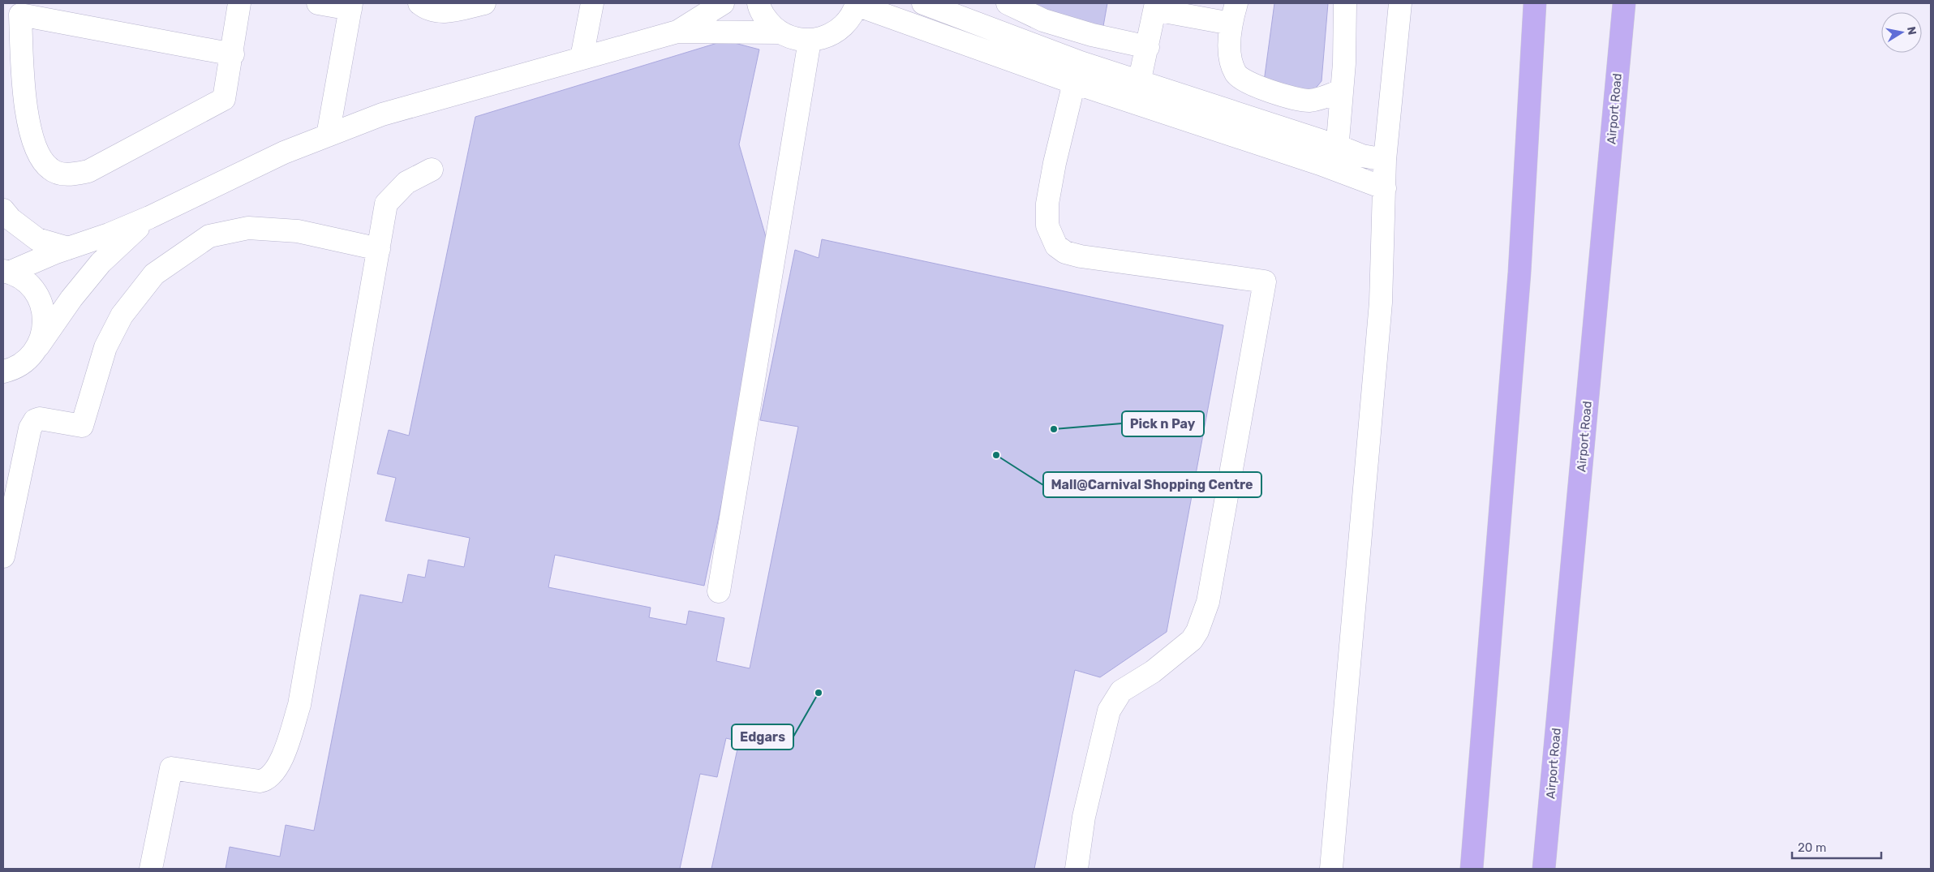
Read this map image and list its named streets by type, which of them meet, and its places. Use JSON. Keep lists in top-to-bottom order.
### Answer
{
  "streets": {
    "main road": ["Airport Road"]
  },
  "places": ["Pick n Pay", "Mall@Carnival Shopping Centre", "Edgars"],
  "scale_bar": "20 m",
  "north": "right"
}
